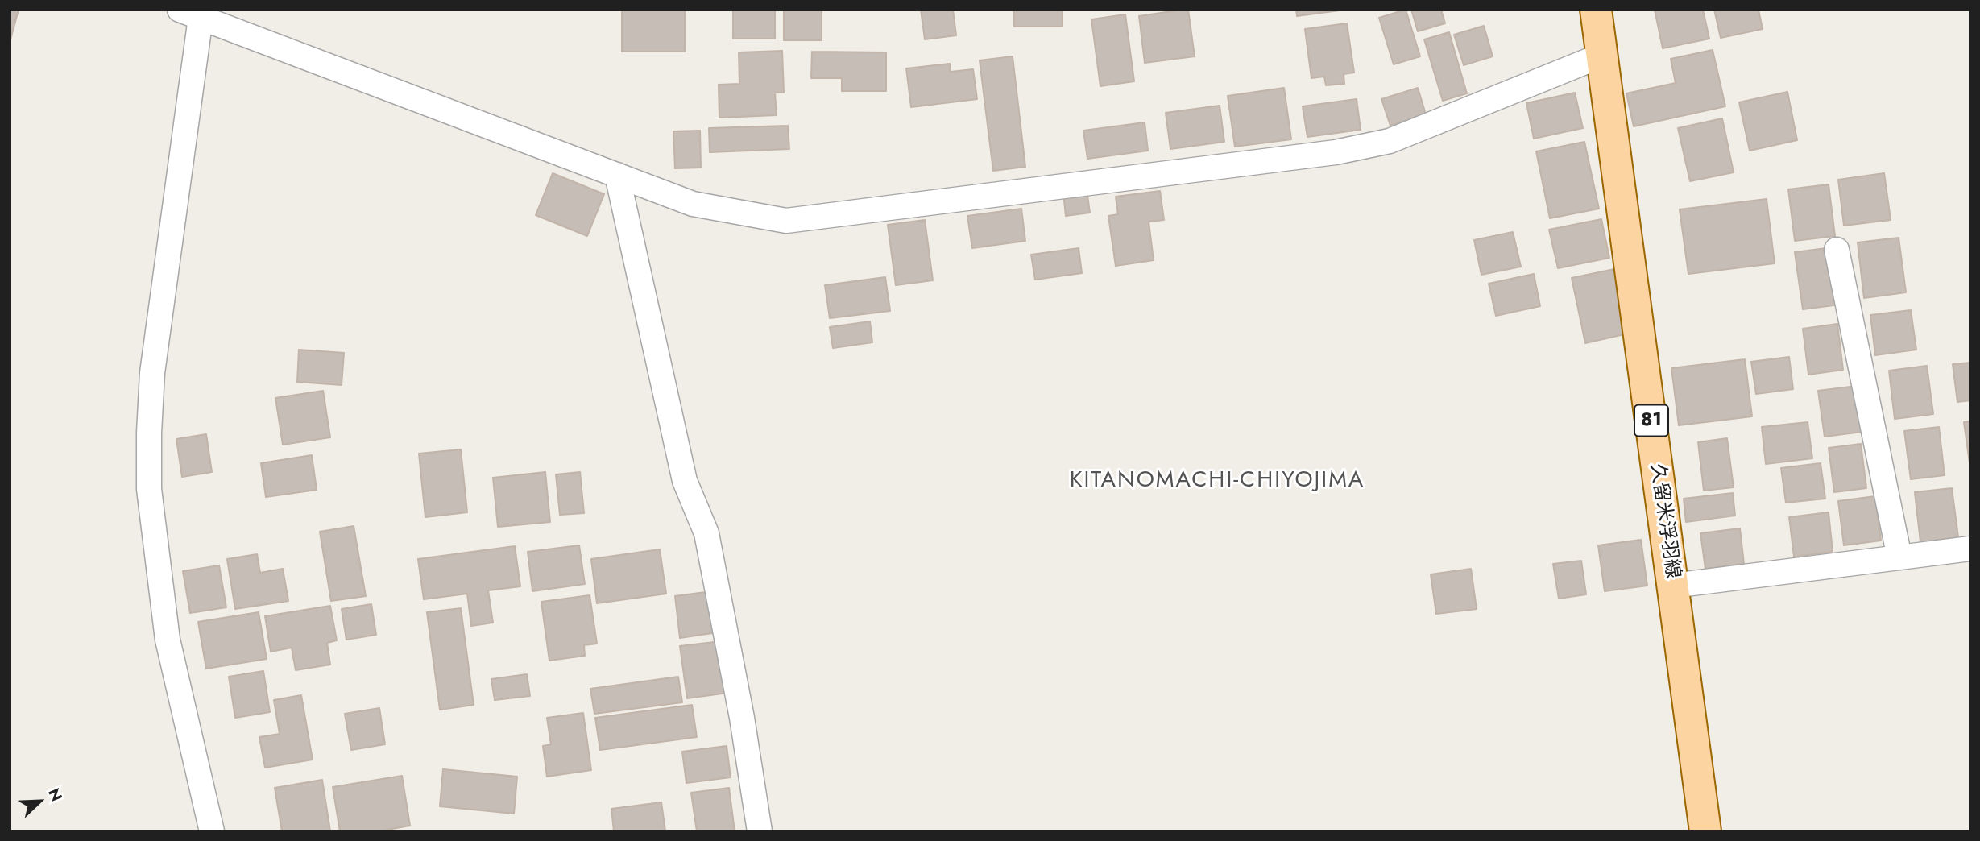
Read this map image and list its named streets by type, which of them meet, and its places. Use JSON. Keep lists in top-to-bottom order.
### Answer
{
  "streets": {
    "main road": ["81", "久留米浮羽線"]
  },
  "districts": ["KITANOMACHI-CHIYOJIMA"],
  "north": "top right"
}
